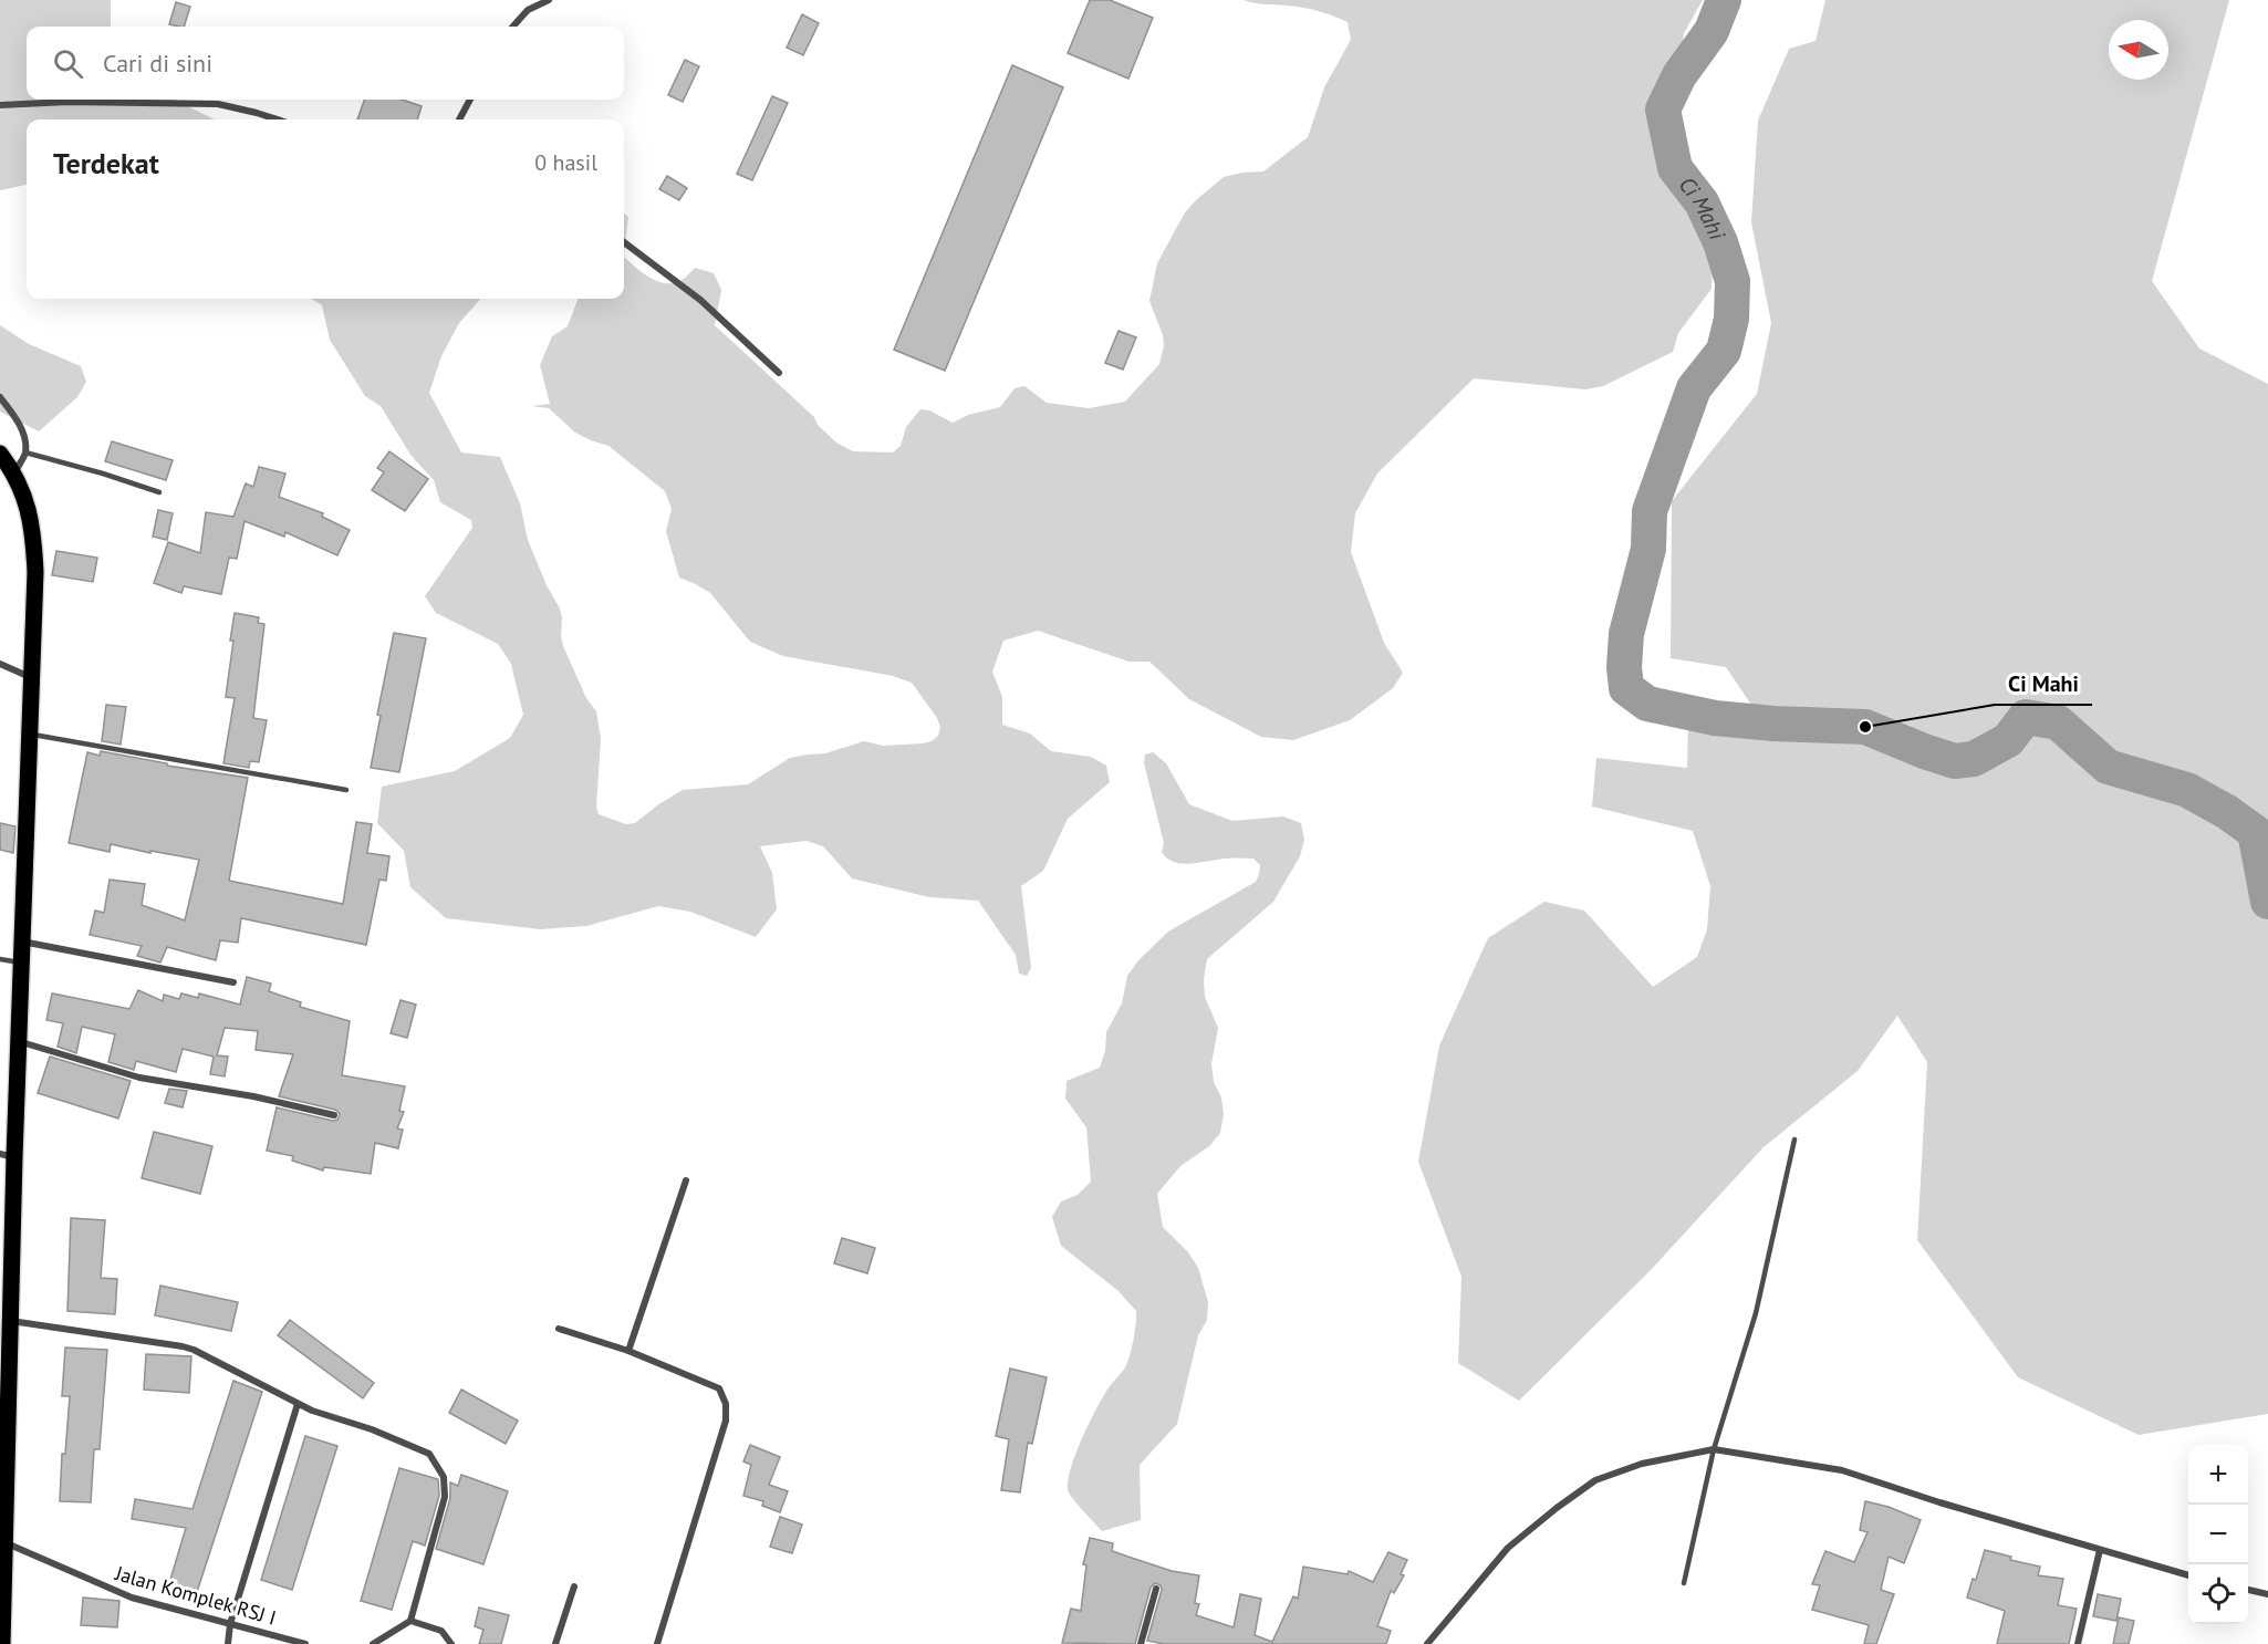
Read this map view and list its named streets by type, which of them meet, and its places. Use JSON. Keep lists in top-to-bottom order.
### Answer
{
  "streets": {
    "street": ["Jalan Komplek RSJ I"]
  },
  "water": ["Ci Mahi"],
  "places": ["Ci Mahi"],
  "north": "left",
  "page": {
    "search": "Cari di sini",
    "heading": ["Terdekat", "0 hasil"],
    "map_buttons": ["+", "−"]
  }
}
